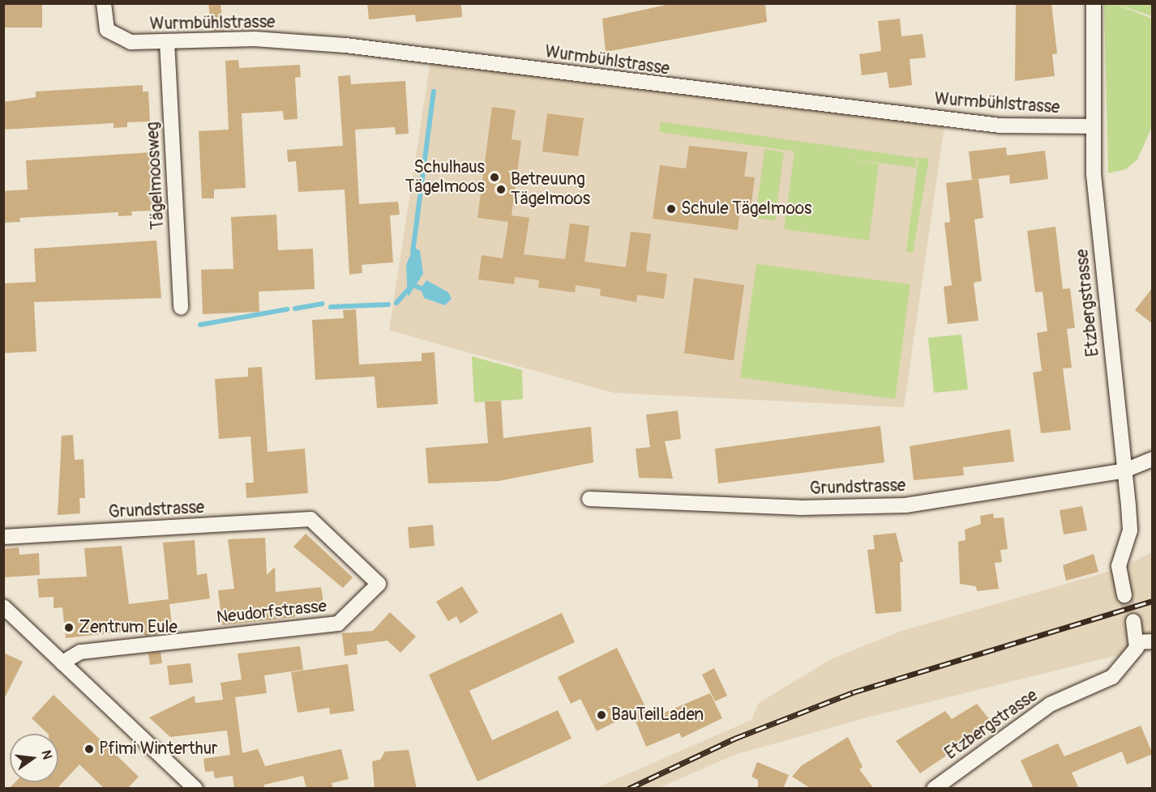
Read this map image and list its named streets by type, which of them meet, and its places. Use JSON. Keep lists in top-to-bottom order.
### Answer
{
  "streets": {
    "street": [
      "Wurmbühlstrasse",
      "Tägelmoosweg",
      "Etzbergstrasse",
      "Grundstrasse",
      "Neudorfstrasse"
    ]
  },
  "crossings": [
    ["Wurmbühlstrasse", "Tägelmoosweg"],
    ["Wurmbühlstrasse", "Etzbergstrasse"],
    ["Etzbergstrasse", "Grundstrasse"],
    ["Grundstrasse", "Neudorfstrasse"]
  ],
  "places": [
    "Schulhaus Tägelmoos",
    "Betreuung Tägelmoos",
    "Schule Tägelmoos",
    "Zentrum Eule",
    "BauTeilLaden",
    "Pfimi Winterthur"
  ],
  "north": "right"
}
